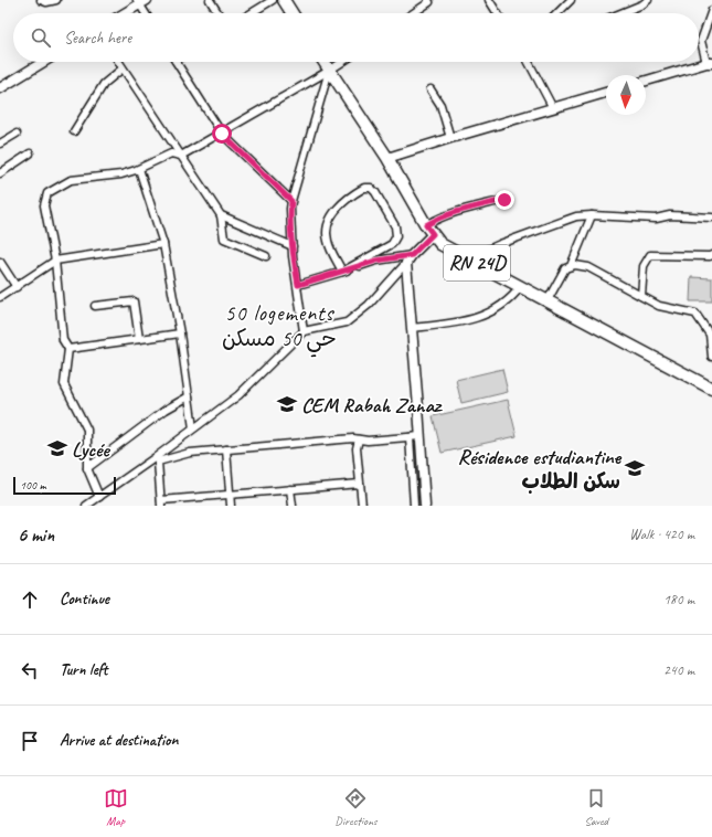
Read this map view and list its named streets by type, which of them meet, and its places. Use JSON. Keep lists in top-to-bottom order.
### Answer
{
  "streets": {
    "main road": ["RN 24D"]
  },
  "districts": ["50 logements حي 50 مسكن"],
  "places": {
    "school or university": ["CEM Rabah Zanaz", "Lycée", "Résidence estudiantine سكن الطلاب"]
  },
  "scale_bar": "100 m",
  "north": "bottom",
  "page": {
    "search": "Search here",
    "scale": "100 m",
    "heading": ["6 min", "Walk · 420 m"],
    "list": [
      ["Continue", "180 m"],
      ["Turn left", "240 m"],
      "Arrive at destination"
    ],
    "nav": ["Map", "Directions", "Saved"]
  }
}
